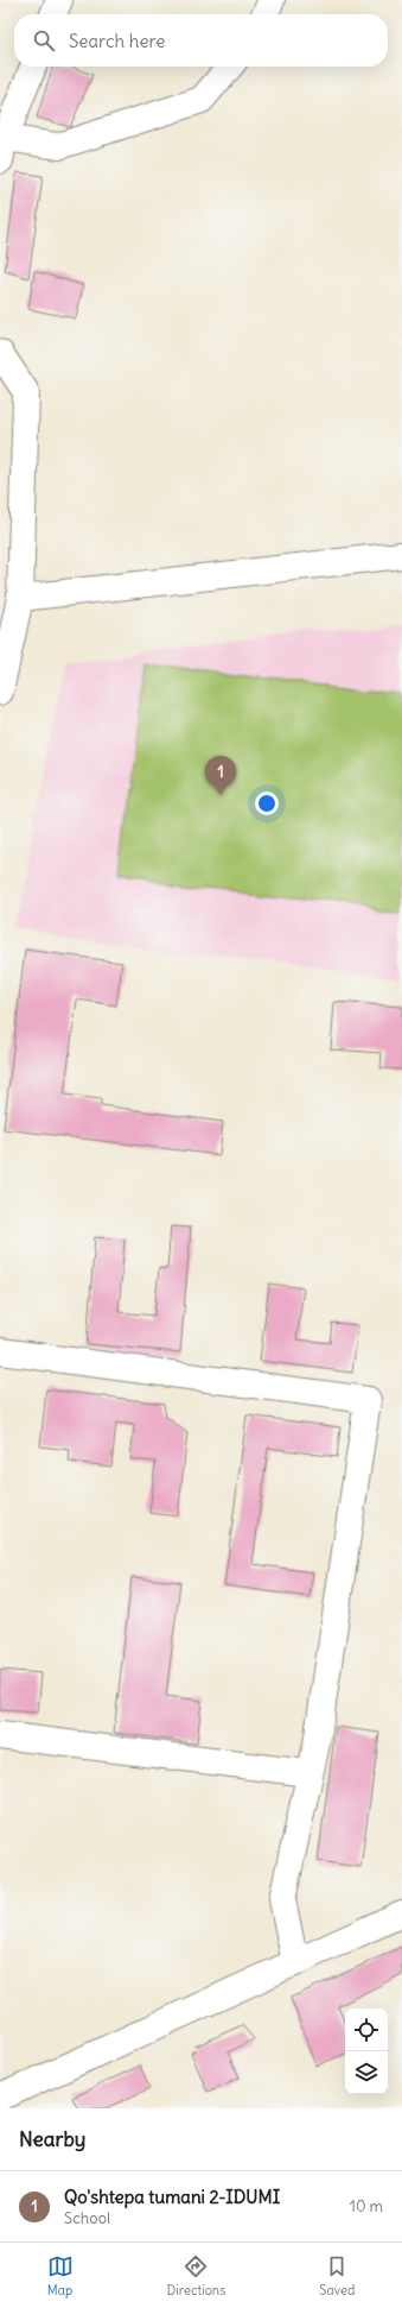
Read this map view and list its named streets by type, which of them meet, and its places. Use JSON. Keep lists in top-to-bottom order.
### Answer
{
  "page": {
    "search": "Search here",
    "pins": "1",
    "heading": "Nearby",
    "list": [
      {
        "mark": "1",
        "name": "Qo'shtepa tumani 2-IDUMI",
        "note": "School",
        "value": "10 m"
      }
    ],
    "nav": ["Map", "Directions", "Saved"]
  }
}
